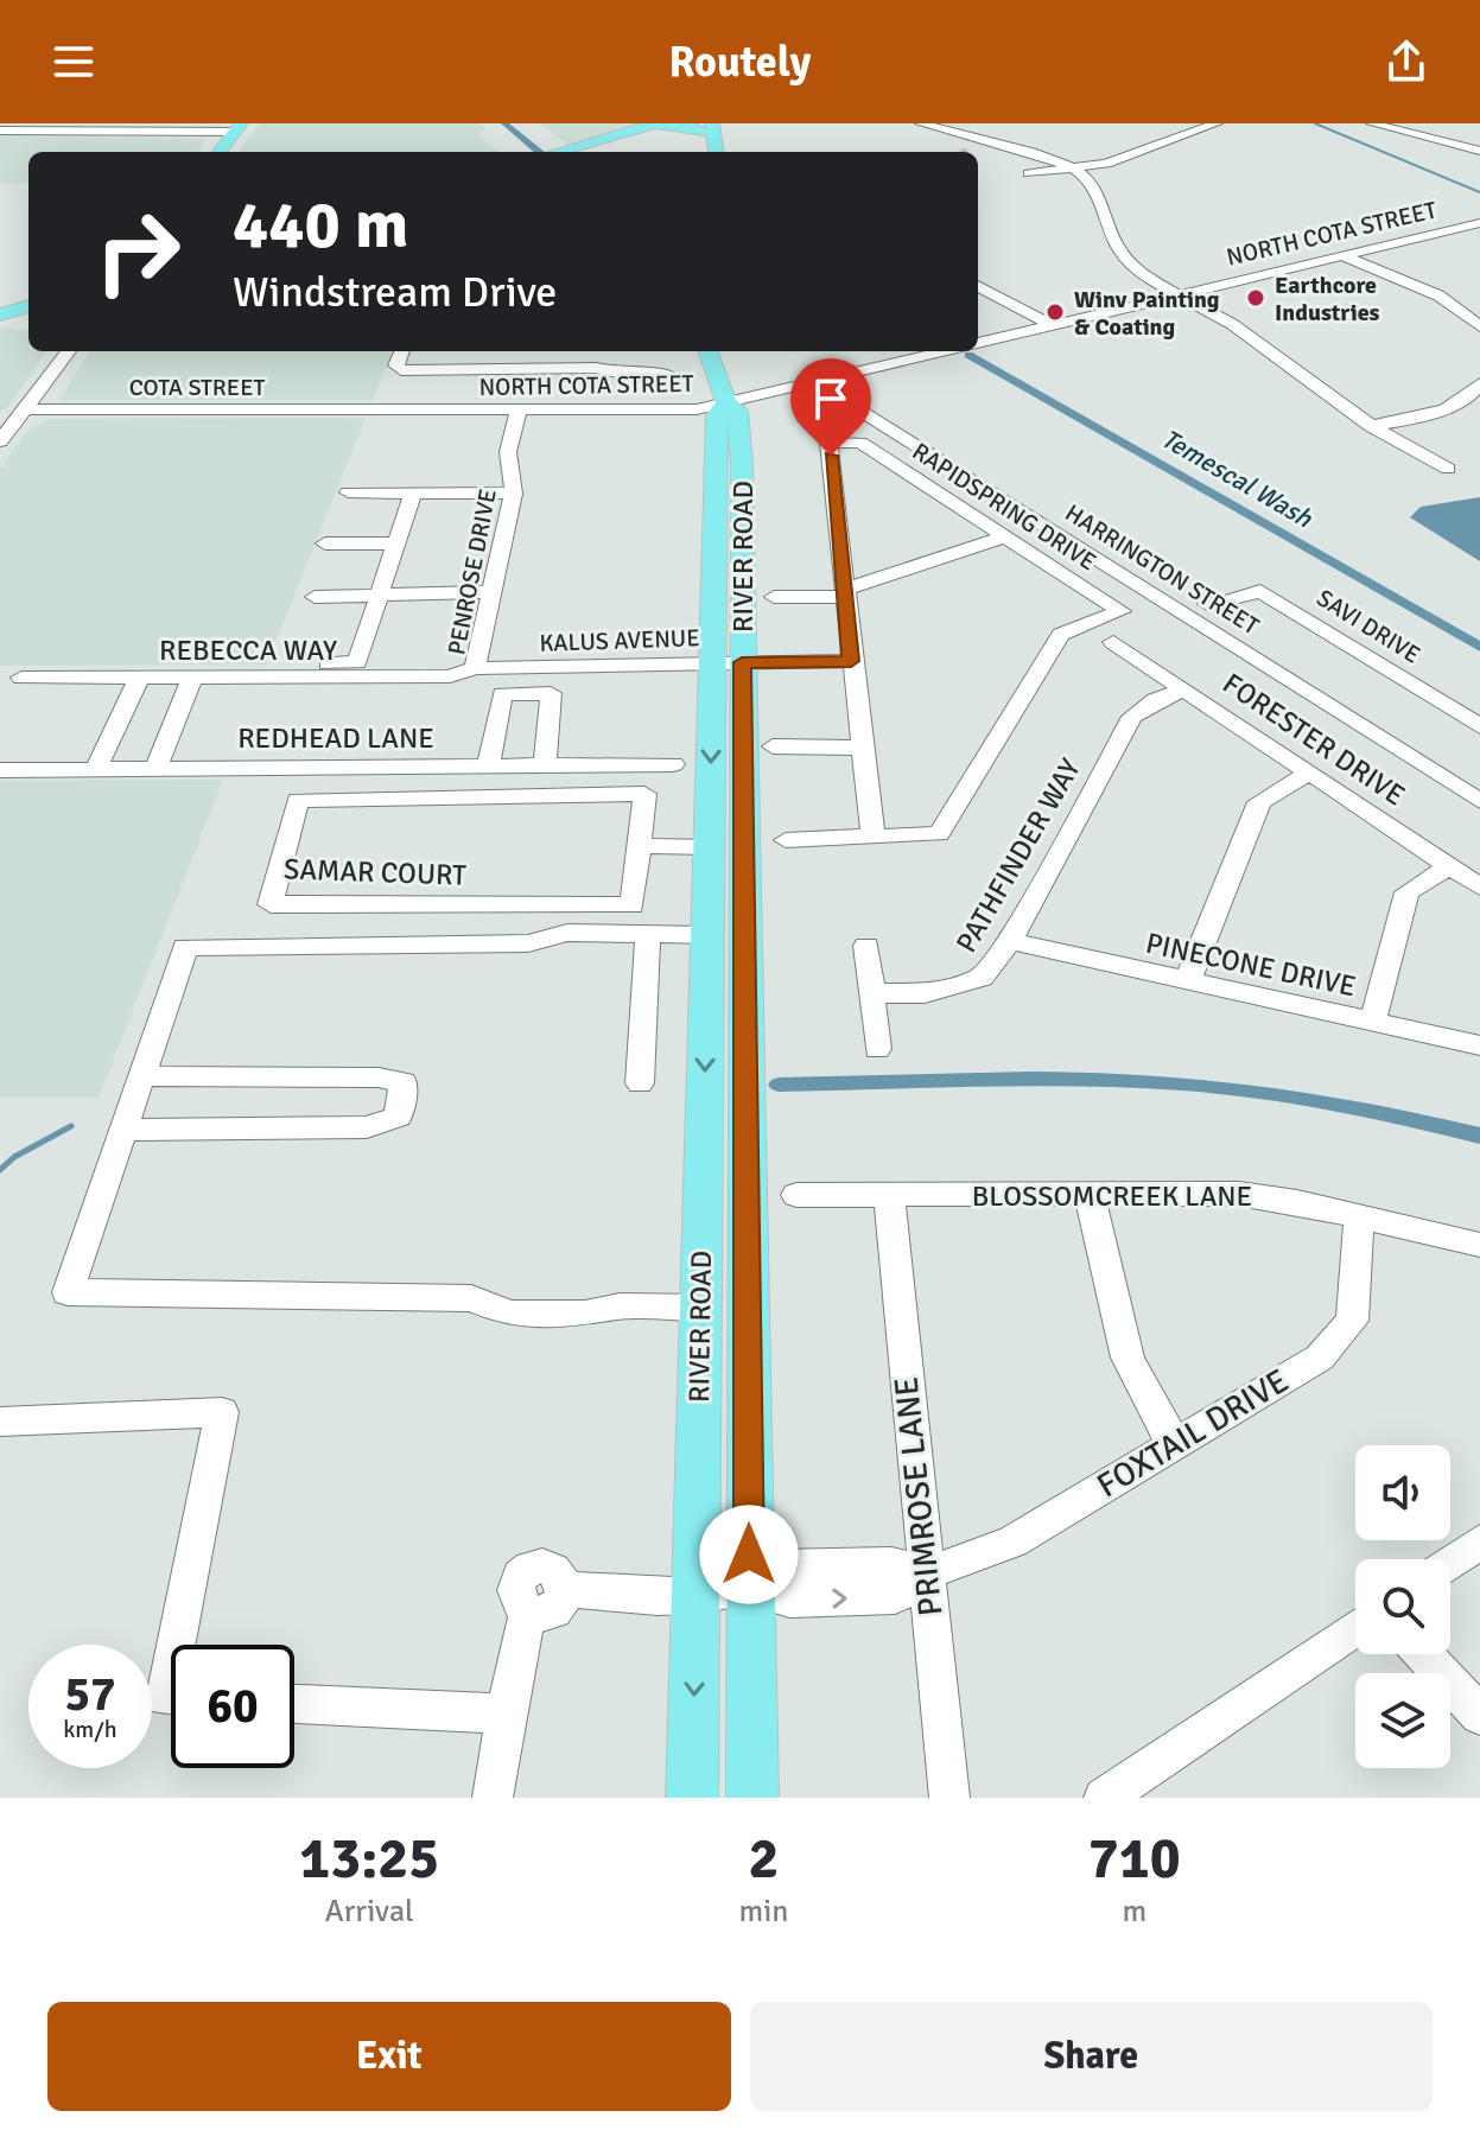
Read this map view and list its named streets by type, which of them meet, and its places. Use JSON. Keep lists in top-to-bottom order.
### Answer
{
  "streets": {
    "main road": ["RIVER ROAD"],
    "street": [
      "NORTH COTA STREET",
      "COTA STREET",
      "RAPIDSPRING DRIVE",
      "HARRINGTON STREET",
      "PENROSE DRIVE",
      "SAVI DRIVE",
      "KALUS AVENUE",
      "REBECCA WAY",
      "REDHEAD LANE",
      "FORESTER DRIVE",
      "PATHFINDER WAY",
      "SAMAR COURT",
      "PINECONE DRIVE",
      "BLOSSOMCREEK LANE",
      "FOXTAIL DRIVE",
      "PRIMROSE LANE"
    ]
  },
  "crossings": [
    ["NORTH COTA STREET", "COTA STREET"],
    ["NORTH COTA STREET", "RIVER ROAD"],
    ["NORTH COTA STREET", "HARRINGTON STREET"],
    ["NORTH COTA STREET", "PENROSE DRIVE"],
    ["RIVER ROAD", "KALUS AVENUE"],
    ["RIVER ROAD", "FOXTAIL DRIVE"],
    ["HARRINGTON STREET", "SAVI DRIVE"],
    ["PENROSE DRIVE", "KALUS AVENUE"],
    ["PENROSE DRIVE", "REBECCA WAY"],
    ["FORESTER DRIVE", "PATHFINDER WAY"],
    ["PATHFINDER WAY", "PINECONE DRIVE"],
    ["BLOSSOMCREEK LANE", "FOXTAIL DRIVE"],
    ["BLOSSOMCREEK LANE", "PRIMROSE LANE"],
    ["FOXTAIL DRIVE", "PRIMROSE LANE"]
  ],
  "water": ["Temescal Wash"],
  "places": ["Earthcore Industries", "Winv Painting & Coating"],
  "page": {
    "header": "Routely",
    "turn": ["440 m", "Windstream Drive"],
    "speed": "57 km/h",
    "limit": "60",
    "eta": [
      "13:25",
      "Arrival",
      "2",
      "min",
      "710",
      "m"
    ],
    "buttons": ["Exit", "Share"]
  }
}
